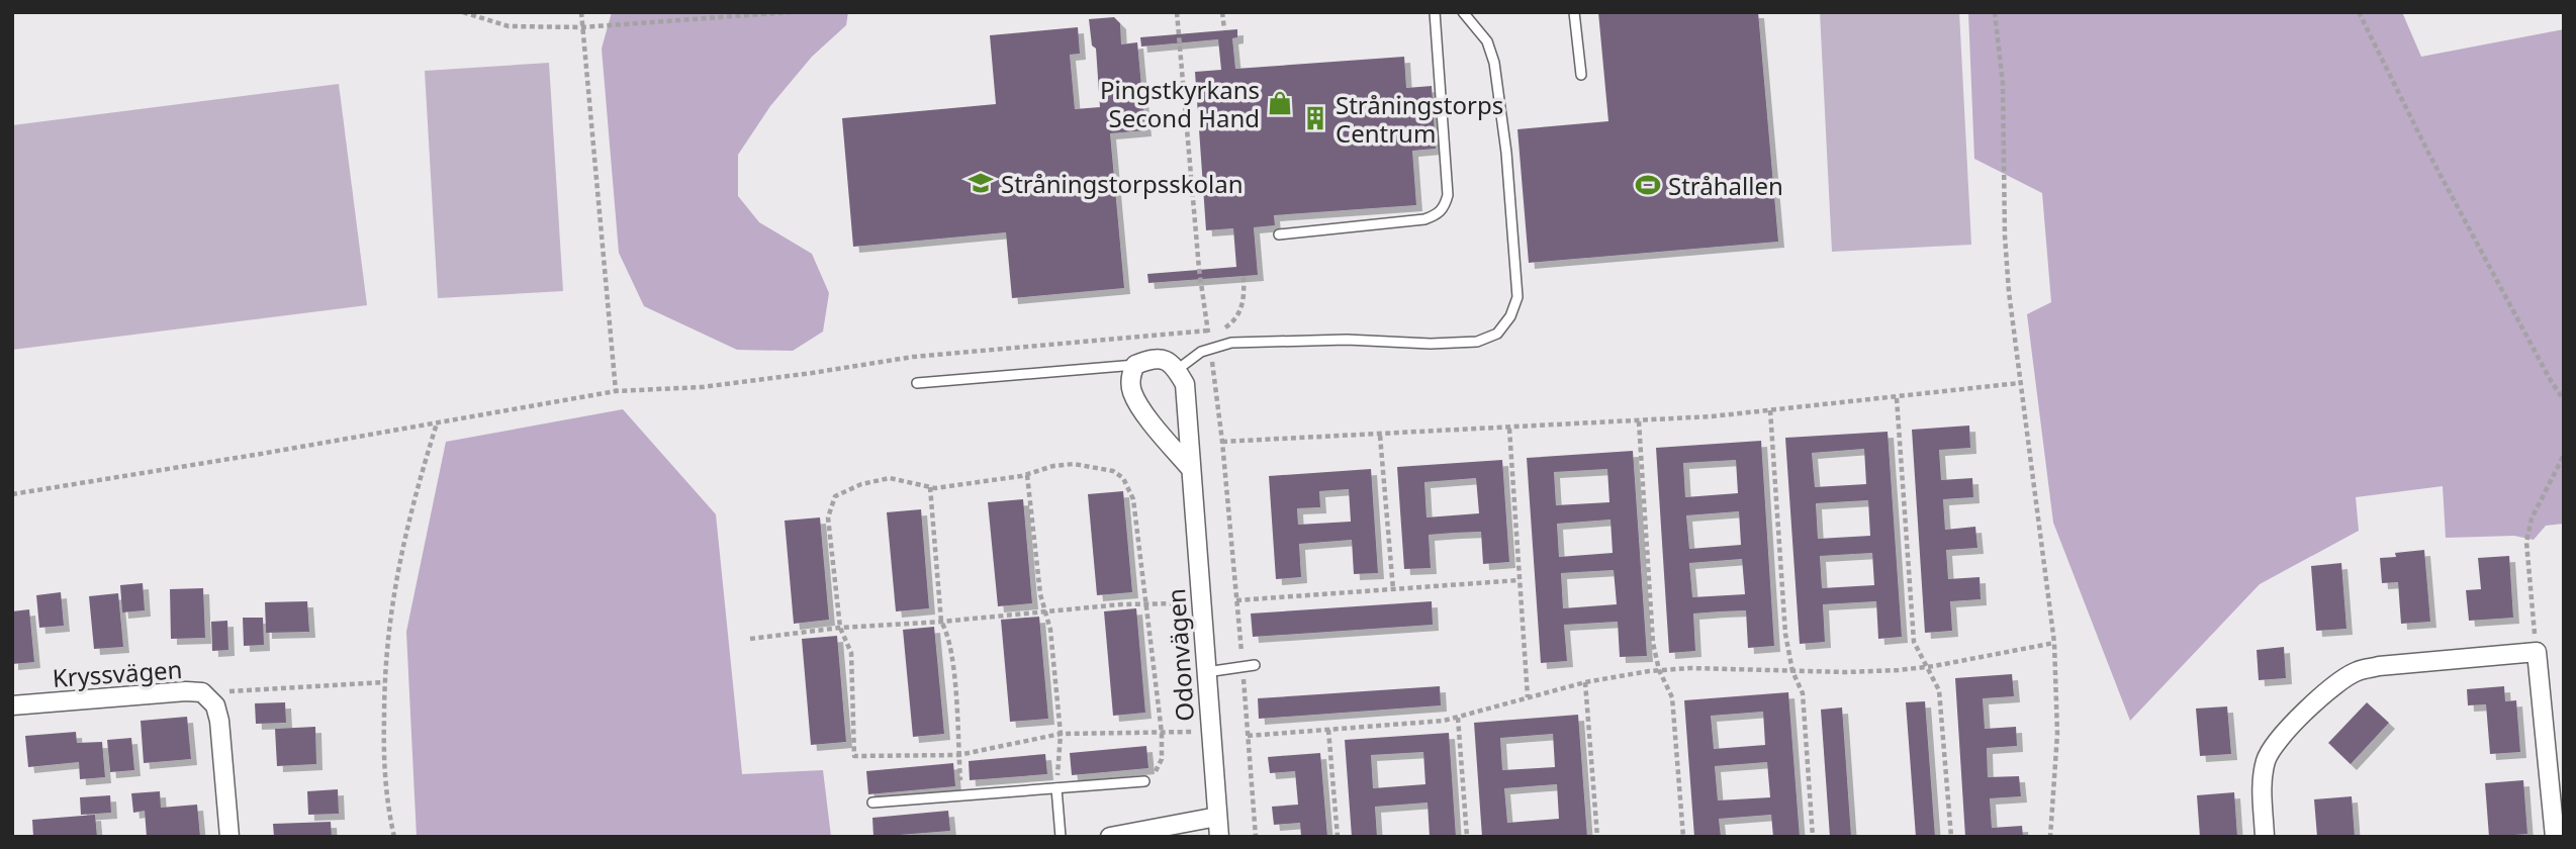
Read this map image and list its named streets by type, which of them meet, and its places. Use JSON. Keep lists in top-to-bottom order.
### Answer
{
  "streets": {
    "street": ["Odonvägen", "Kryssvägen"]
  },
  "places": {
    "shop": ["Pingstkyrkans Second Hand"],
    "building": ["Stråningstorps Centrum"],
    "school or university": ["Stråningstorpsskolan"],
    "sports": ["Stråhallen"]
  }
}
